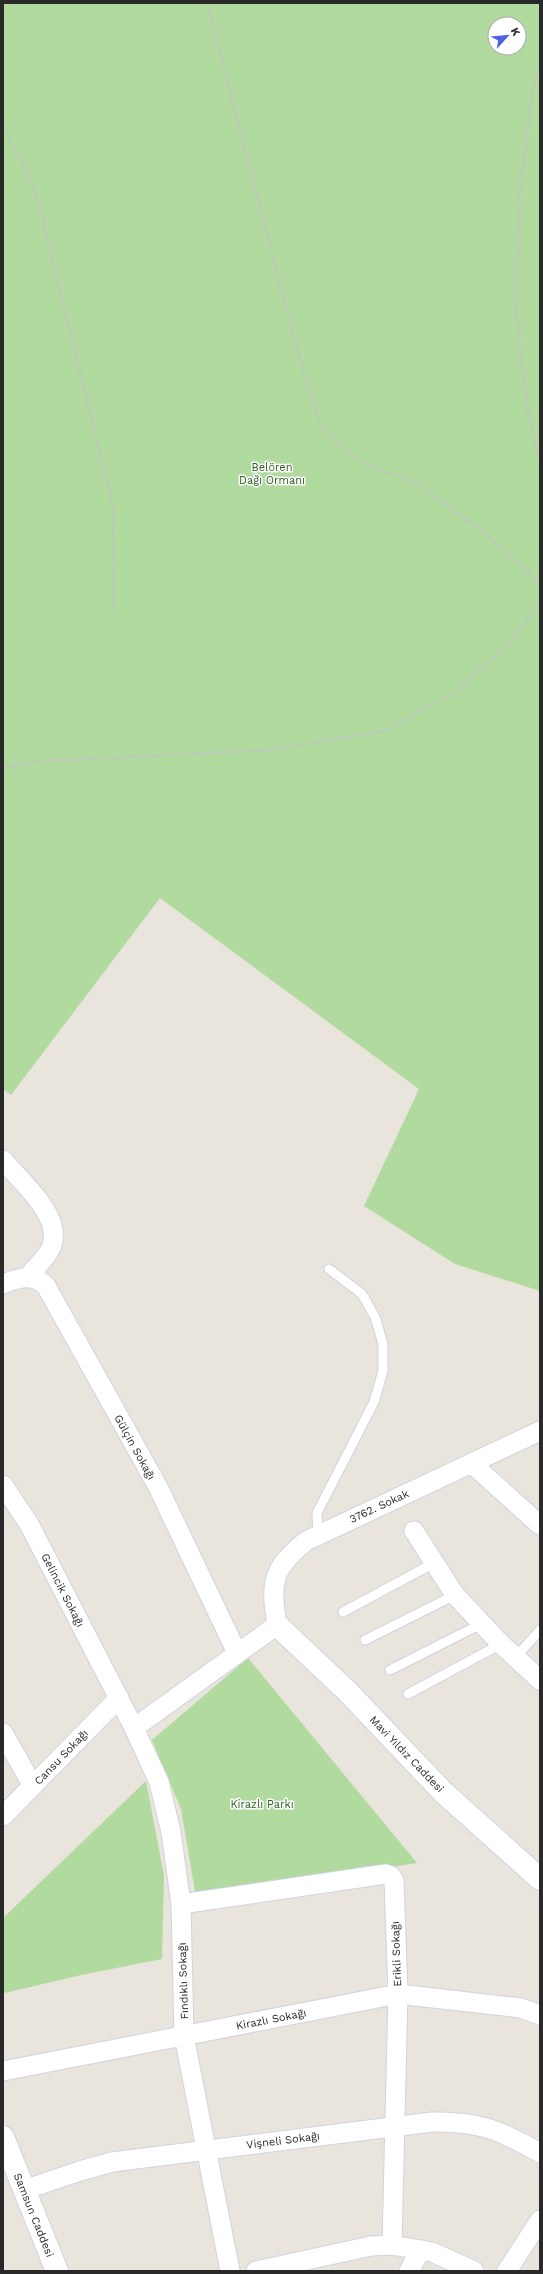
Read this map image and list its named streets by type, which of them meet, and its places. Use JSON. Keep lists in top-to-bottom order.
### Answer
{
  "streets": {
    "main road": ["Mavi Yıldız Caddesi", "Samsun Caddesi"],
    "street": [
      "Gülçin Sokağı",
      "3762. Sokak",
      "Gelincik Sokağı",
      "Cansu Sokağı",
      "Erikli Sokağı",
      "Fındıklı Sokağı",
      "Kirazlı Sokağı",
      "Vişneli Sokağı"
    ]
  },
  "crossings": [
    ["3762. Sokak", "Mavi Yıldız Caddesi"],
    ["Gelincik Sokağı", "Cansu Sokağı"],
    ["Gelincik Sokağı", "Fındıklı Sokağı"],
    ["Cansu Sokağı", "Fındıklı Sokağı"],
    ["Erikli Sokağı", "Fındıklı Sokağı"],
    ["Erikli Sokağı", "Kirazlı Sokağı"],
    ["Erikli Sokağı", "Vişneli Sokağı"],
    ["Fındıklı Sokağı", "Kirazlı Sokağı"],
    ["Fındıklı Sokağı", "Vişneli Sokağı"],
    ["Vişneli Sokağı", "Samsun Caddesi"]
  ],
  "parks": ["Belören Dağı Ormanı", "Kirazlı Parkı"],
  "north": "top right"
}
